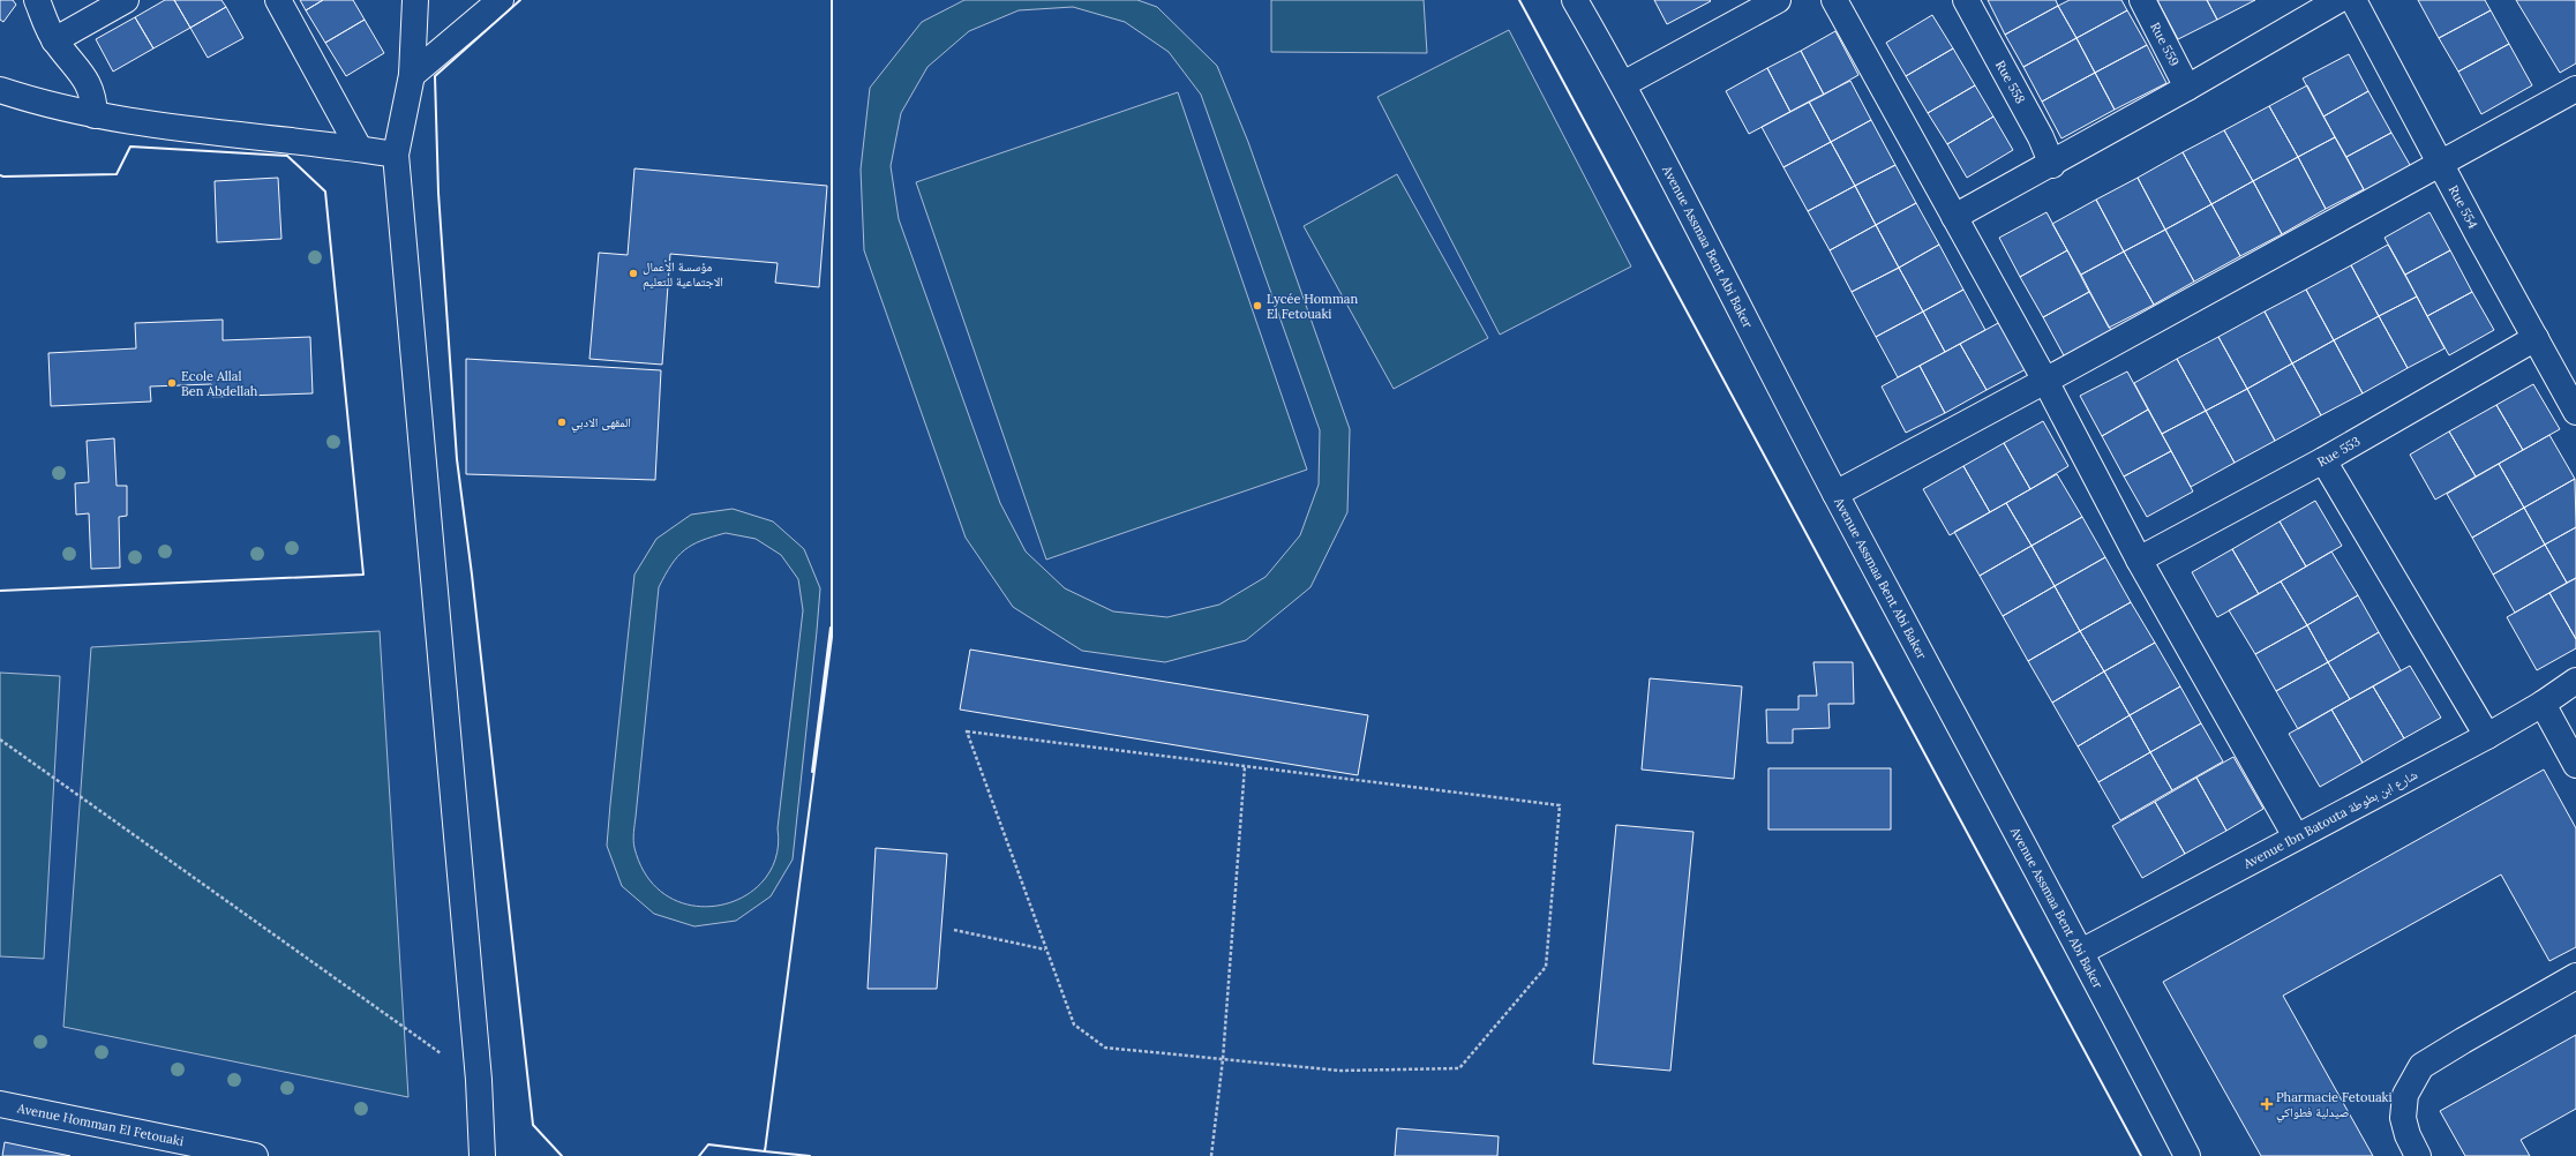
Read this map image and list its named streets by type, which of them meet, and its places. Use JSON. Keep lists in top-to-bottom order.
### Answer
{
  "streets": {
    "street": [
      "Rue 559",
      "Rue 558",
      "Rue 554",
      "Avenue Assmaa Bent Abi Baker",
      "Rue 553",
      "Avenue Ibn Batouta شارع ابن بطوطة",
      "Avenue Homman El Fetouaki"
    ]
  },
  "crossings": [
    ["Rue 554", "Rue 553"],
    ["Avenue Assmaa Bent Abi Baker", "Avenue Ibn Batouta شارع ابن بطوطة"]
  ],
  "places": {
    "other": [
      "مؤسسة الأعمال الاجتماعية للتعليم",
      "Lycée Homman El Fetouaki",
      "Ecole Allal Ben Abdellah",
      "المقهى الادبي"
    ],
    "health": ["Pharmacie Fetouaki صيدلية فطواكي"]
  }
}
